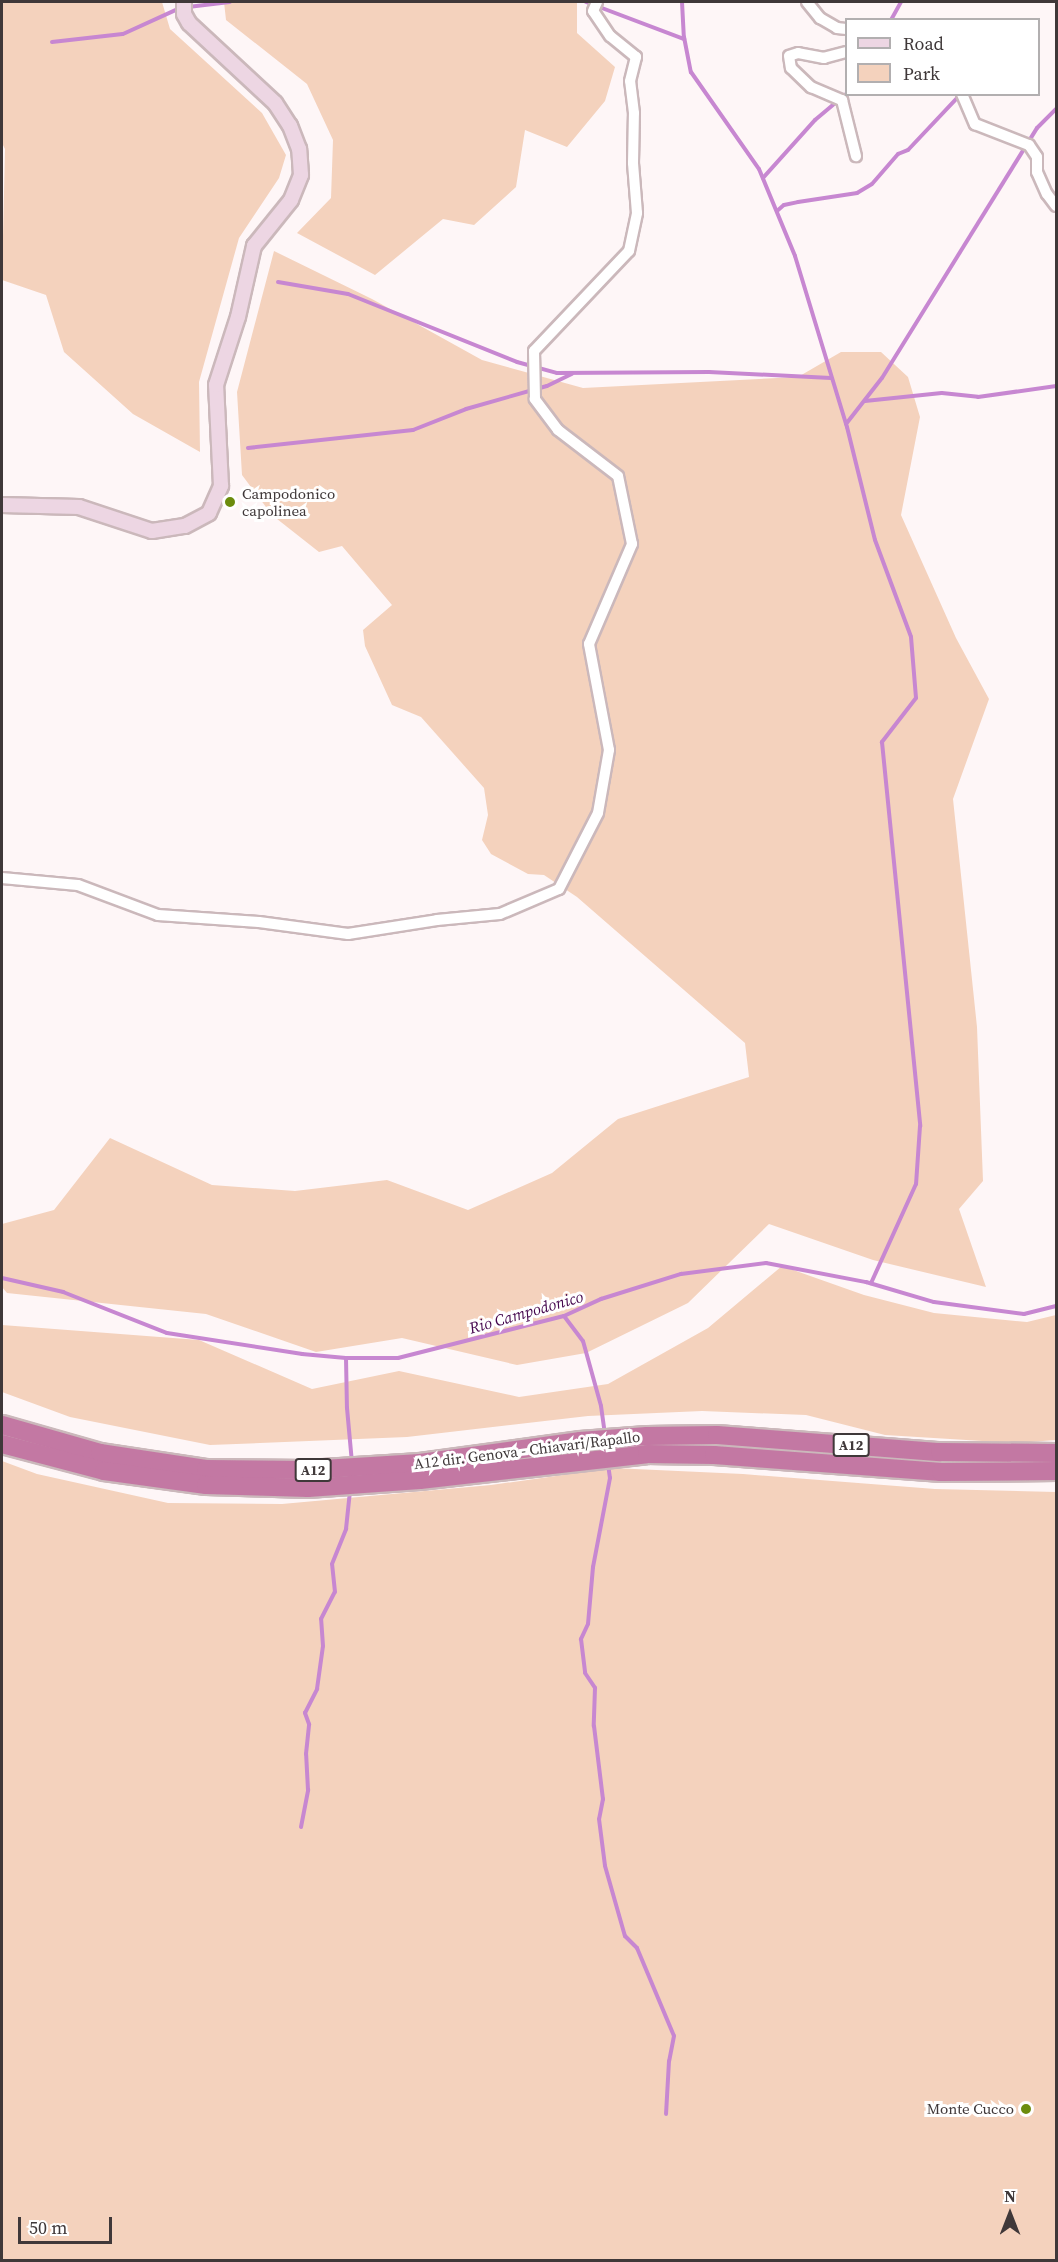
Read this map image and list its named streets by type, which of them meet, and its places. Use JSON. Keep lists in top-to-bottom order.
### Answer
{
  "streets": {
    "highway": ["A12", "A12 dir. Genova - Chiavari/Rapallo"]
  },
  "crossings": [
    ["A12", "A12 dir. Genova - Chiavari/Rapallo"]
  ],
  "water": ["Rio Campodonico"],
  "places": ["Campodonico capolinea", "Monte Cucco"],
  "legend": ["Road", "Park"],
  "scale_bar": "50 m",
  "north": "top"
}
